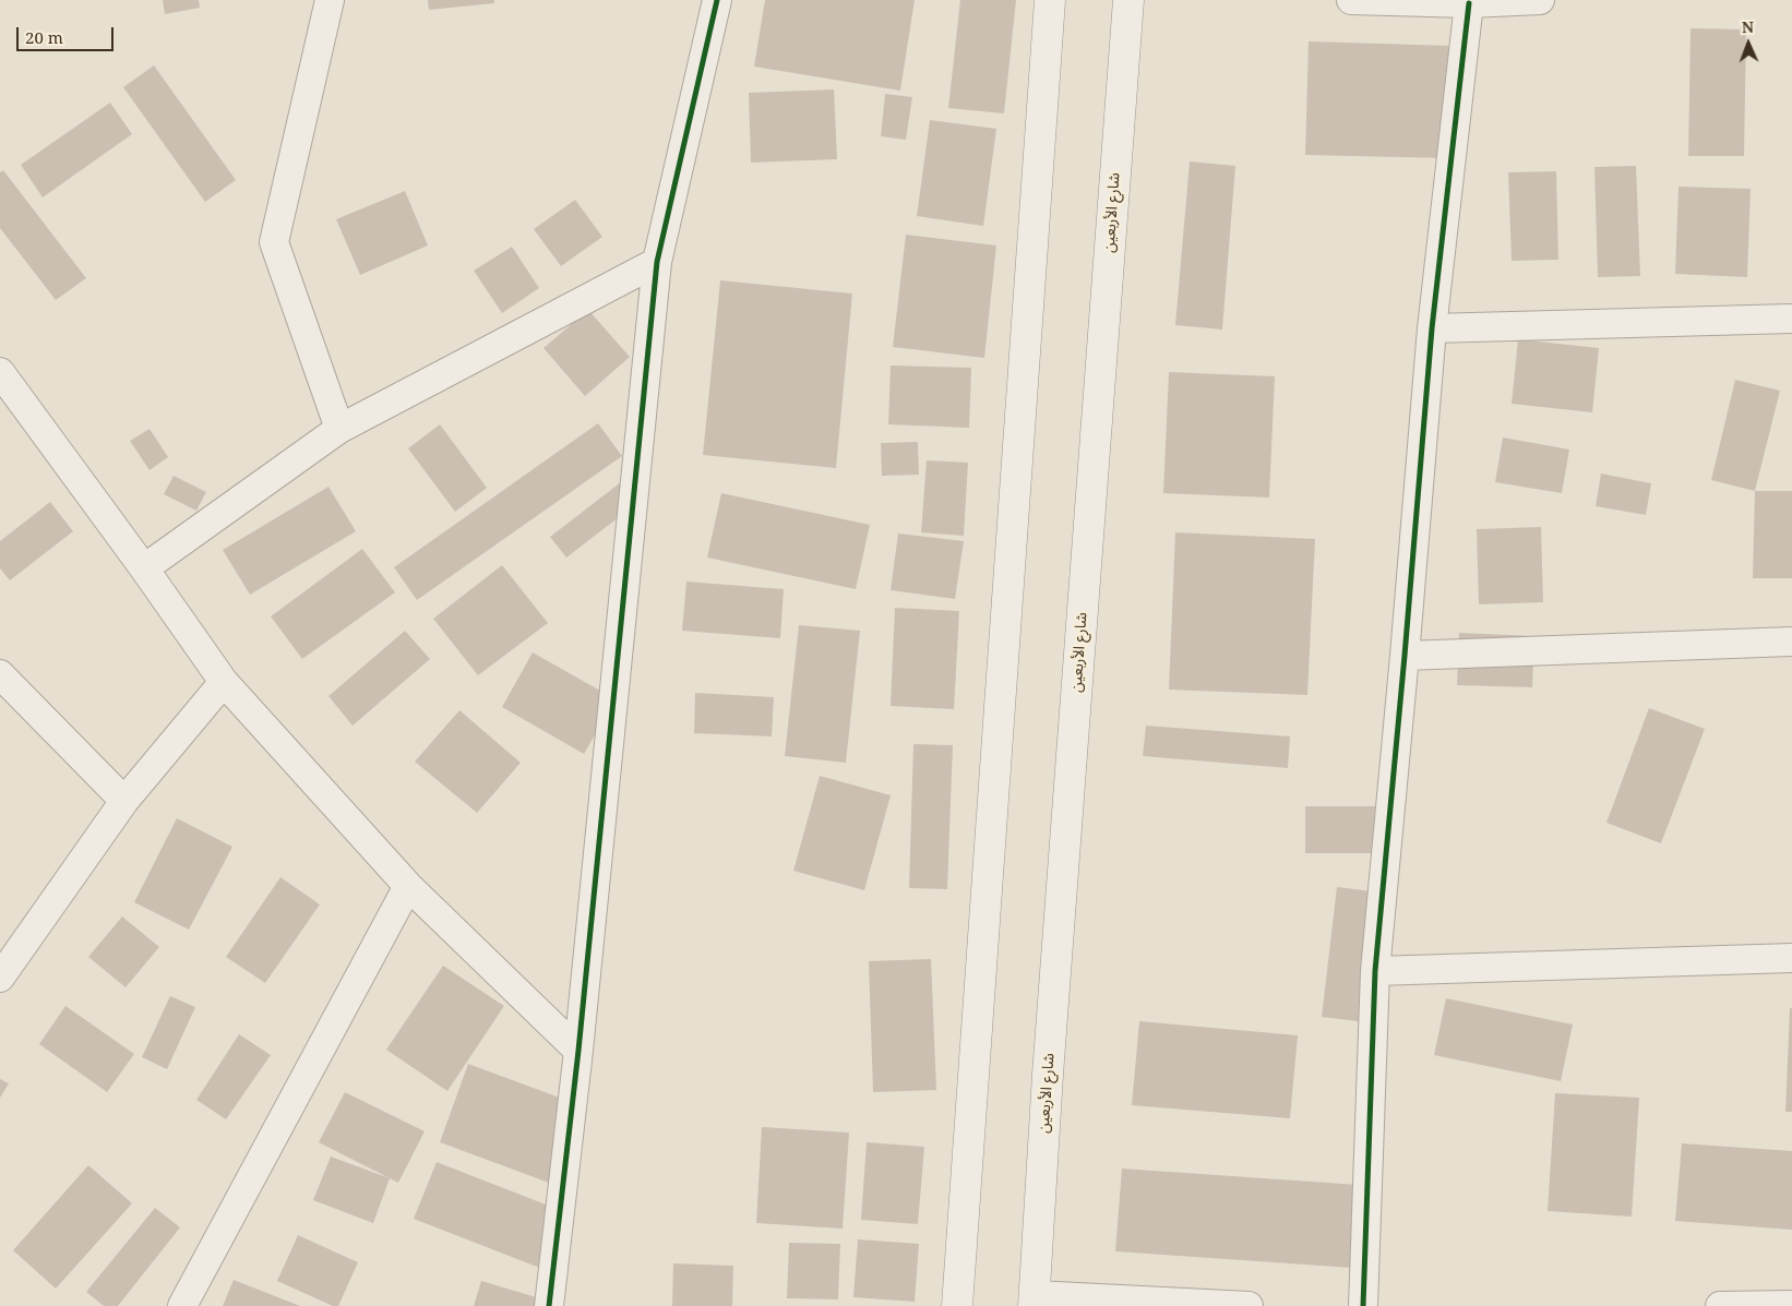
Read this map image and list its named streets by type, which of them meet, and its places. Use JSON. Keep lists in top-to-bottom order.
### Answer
{
  "streets": {
    "main road": ["شارع الأربعين"]
  },
  "scale_bar": "20 m",
  "north": "top"
}
